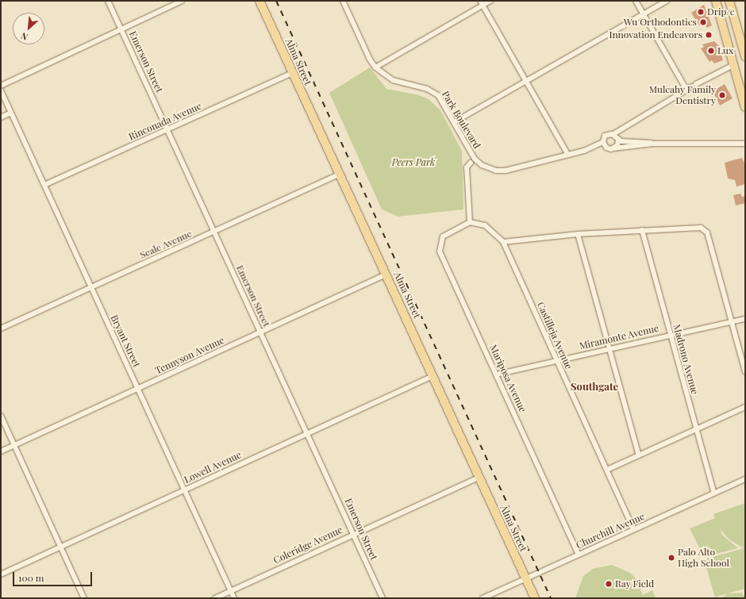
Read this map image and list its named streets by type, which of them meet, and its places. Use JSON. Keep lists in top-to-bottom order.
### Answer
{
  "streets": {
    "main road": ["Alma Street"],
    "street": [
      "Emerson Street",
      "Park Boulevard",
      "Rinconada Avenue",
      "Seale Avenue",
      "Castilleja Avenue",
      "Miramonte Avenue",
      "Bryant Street",
      "Tennyson Avenue",
      "Madrono Avenue",
      "Mariposa Avenue",
      "Lowell Avenue",
      "Churchill Avenue",
      "Coleridge Avenue"
    ]
  },
  "crossings": [
    ["Emerson Street", "Rinconada Avenue"],
    ["Emerson Street", "Seale Avenue"],
    ["Emerson Street", "Tennyson Avenue"],
    ["Emerson Street", "Lowell Avenue"],
    ["Emerson Street", "Coleridge Avenue"],
    ["Alma Street", "Rinconada Avenue"],
    ["Alma Street", "Seale Avenue"],
    ["Alma Street", "Tennyson Avenue"],
    ["Alma Street", "Lowell Avenue"],
    ["Alma Street", "Churchill Avenue"],
    ["Alma Street", "Coleridge Avenue"],
    ["Rinconada Avenue", "Bryant Street"],
    ["Seale Avenue", "Bryant Street"],
    ["Castilleja Avenue", "Miramonte Avenue"],
    ["Castilleja Avenue", "Mariposa Avenue"],
    ["Castilleja Avenue", "Churchill Avenue"],
    ["Miramonte Avenue", "Madrono Avenue"],
    ["Miramonte Avenue", "Mariposa Avenue"],
    ["Bryant Street", "Tennyson Avenue"],
    ["Bryant Street", "Lowell Avenue"],
    ["Bryant Street", "Coleridge Avenue"],
    ["Madrono Avenue", "Churchill Avenue"],
    ["Mariposa Avenue", "Churchill Avenue"]
  ],
  "districts": ["Southgate"],
  "parks": ["Peers Park"],
  "places": [
    "Drip/c",
    "Wu Orthodontics",
    "Innovation Endeavors",
    "Lux",
    "Mulcahy Family Dentistry",
    "Palo Alto High School",
    "Ray Field"
  ],
  "scale_bar": "100 m",
  "north": "bottom left"
}
